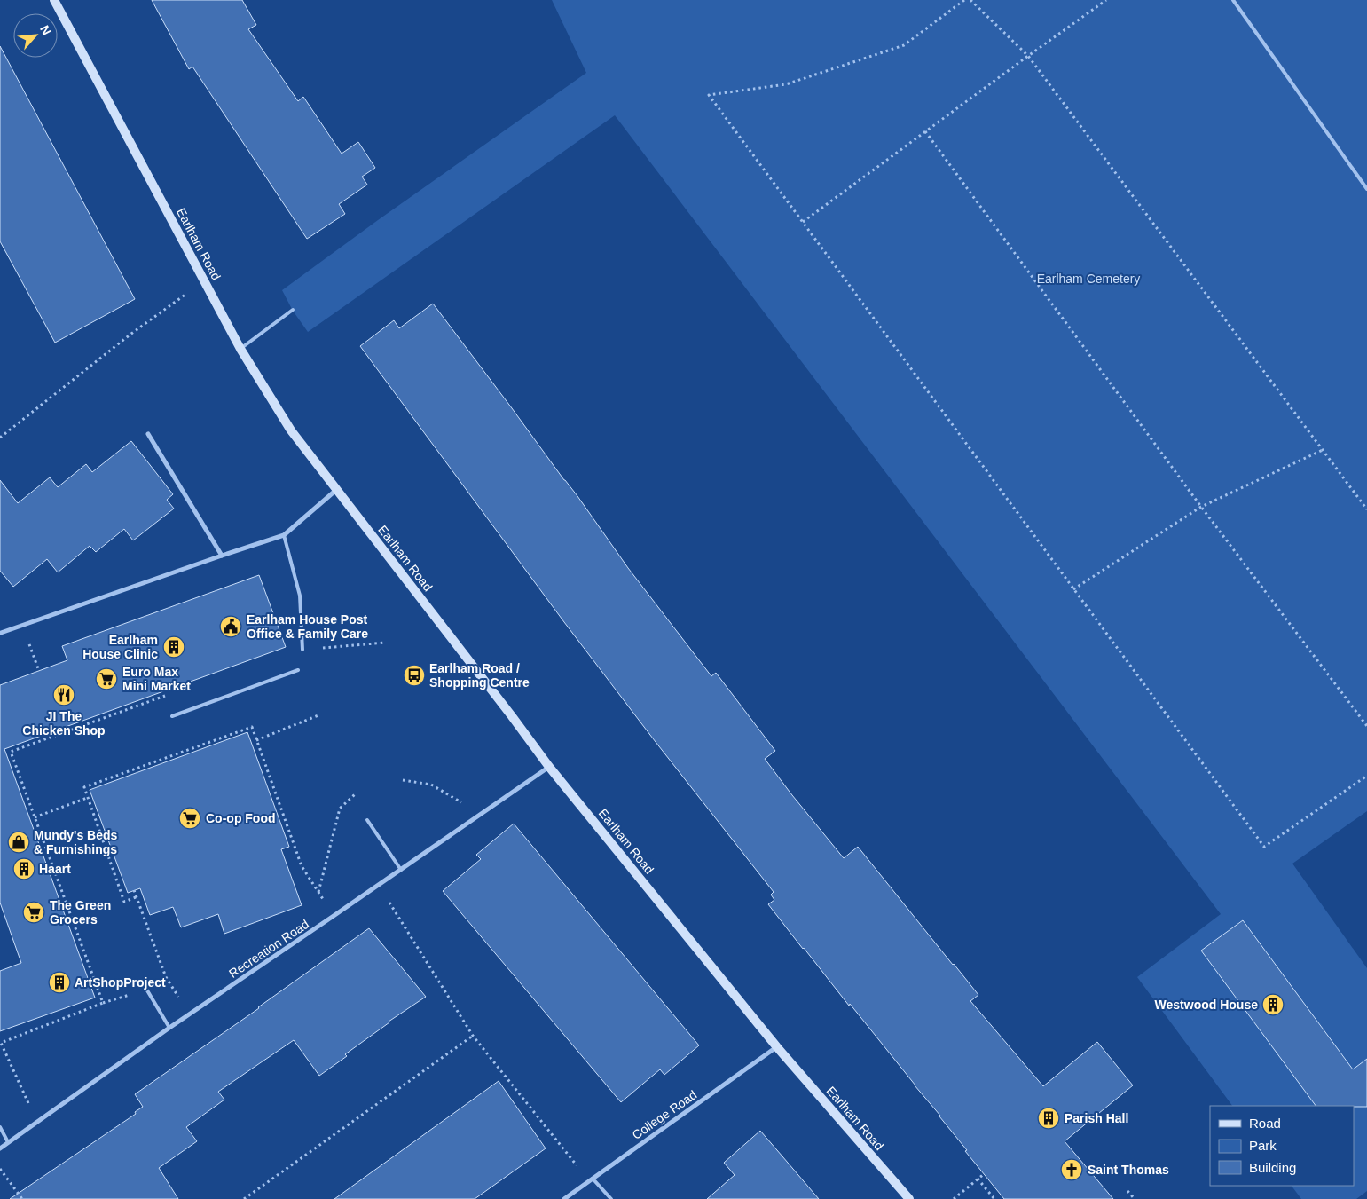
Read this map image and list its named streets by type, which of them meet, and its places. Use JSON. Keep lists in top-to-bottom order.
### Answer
{
  "streets": {
    "main road": ["Earlham Road"],
    "street": ["Recreation Road", "College Road"]
  },
  "crossings": [
    ["Earlham Road", "Recreation Road"],
    ["Earlham Road", "College Road"]
  ],
  "parks": ["Earlham Cemetery"],
  "places": {
    "public building": ["Earlham House Post Office & Family Care"],
    "building": [
      "Earlham House Clinic",
      "Haart",
      "ArtShopProject",
      "Westwood House",
      "Parish Hall"
    ],
    "bus stop": ["Earlham Road / Shopping Centre"],
    "supermarket": ["Euro Max Mini Market", "Co-op Food", "The Green Grocers"],
    "restaurant": ["JI The Chicken Shop"],
    "shop": ["Mundy's Beds & Furnishings"],
    "church": ["Saint Thomas"]
  },
  "legend": ["Road", "Park", "Building"],
  "north": "top right"
}
